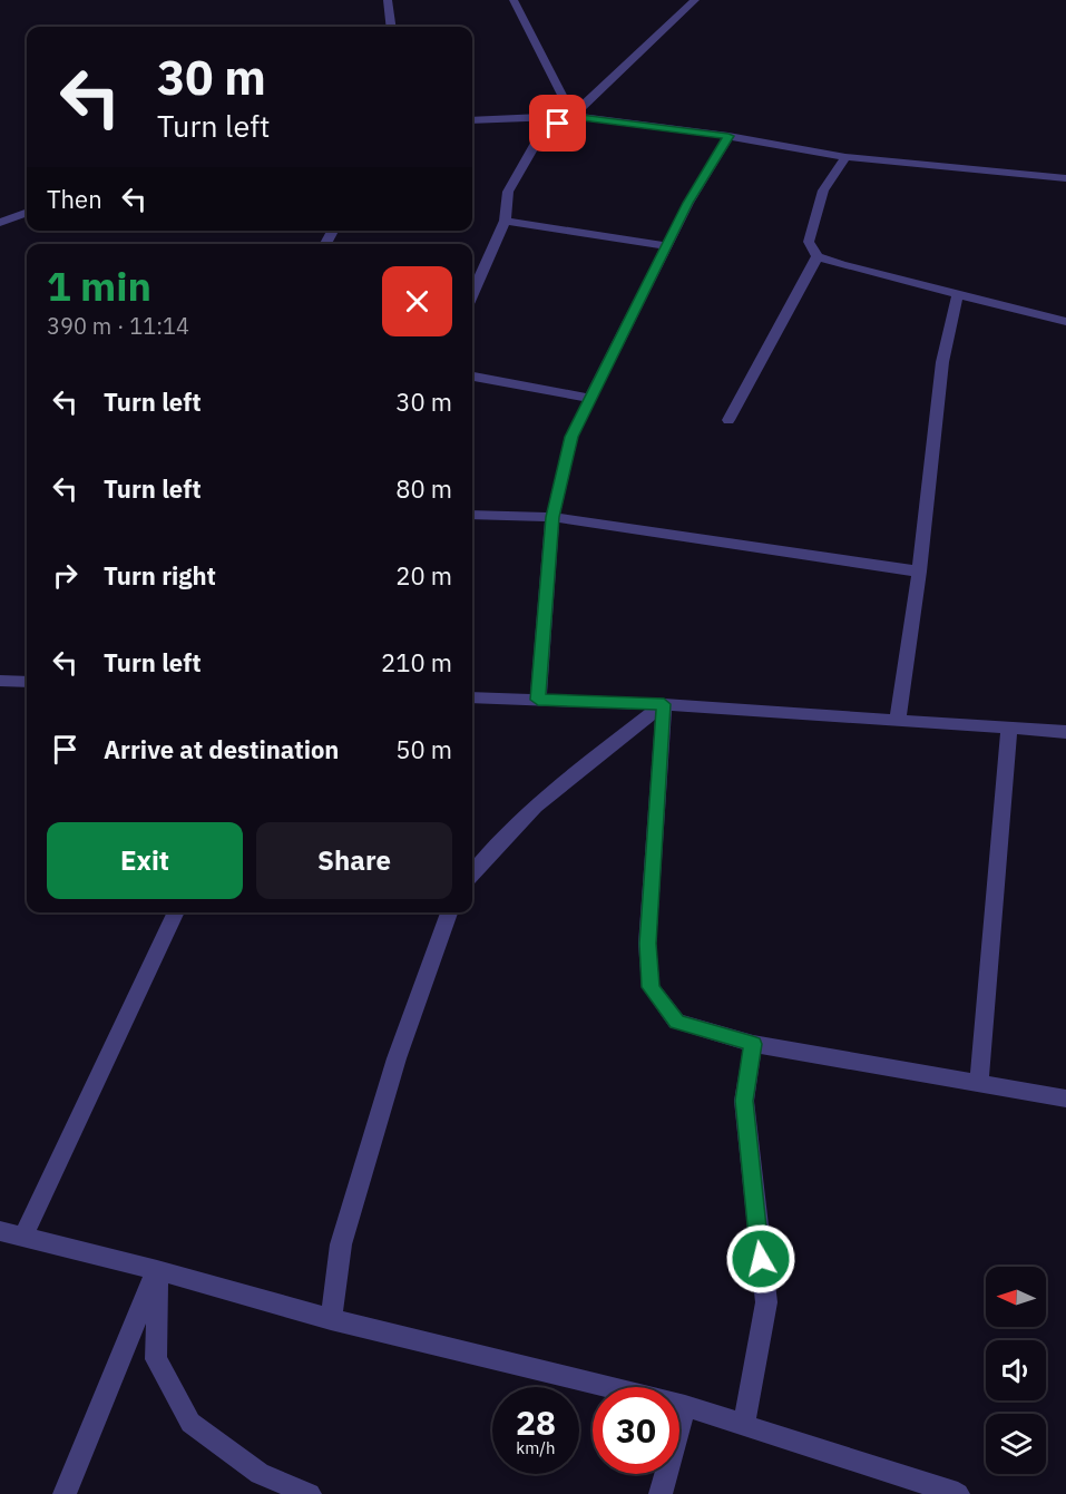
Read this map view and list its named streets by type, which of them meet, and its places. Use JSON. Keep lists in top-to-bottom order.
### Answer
{
  "north": "left",
  "page": {
    "turn": ["30 m", "Turn left"],
    "then": "Then",
    "heading": ["1 min", "390 m · 11:14"],
    "list": [
      {
        "name": "Turn left",
        "value": "30 m"
      },
      {
        "name": "Turn left",
        "value": "80 m"
      },
      {
        "name": "Turn right",
        "value": "20 m"
      },
      {
        "name": "Turn left",
        "value": "210 m"
      },
      {
        "name": "Arrive at destination",
        "value": "50 m"
      }
    ],
    "buttons": ["Exit", "Share"],
    "speed": "28 km/h",
    "limit": "30"
  }
}
